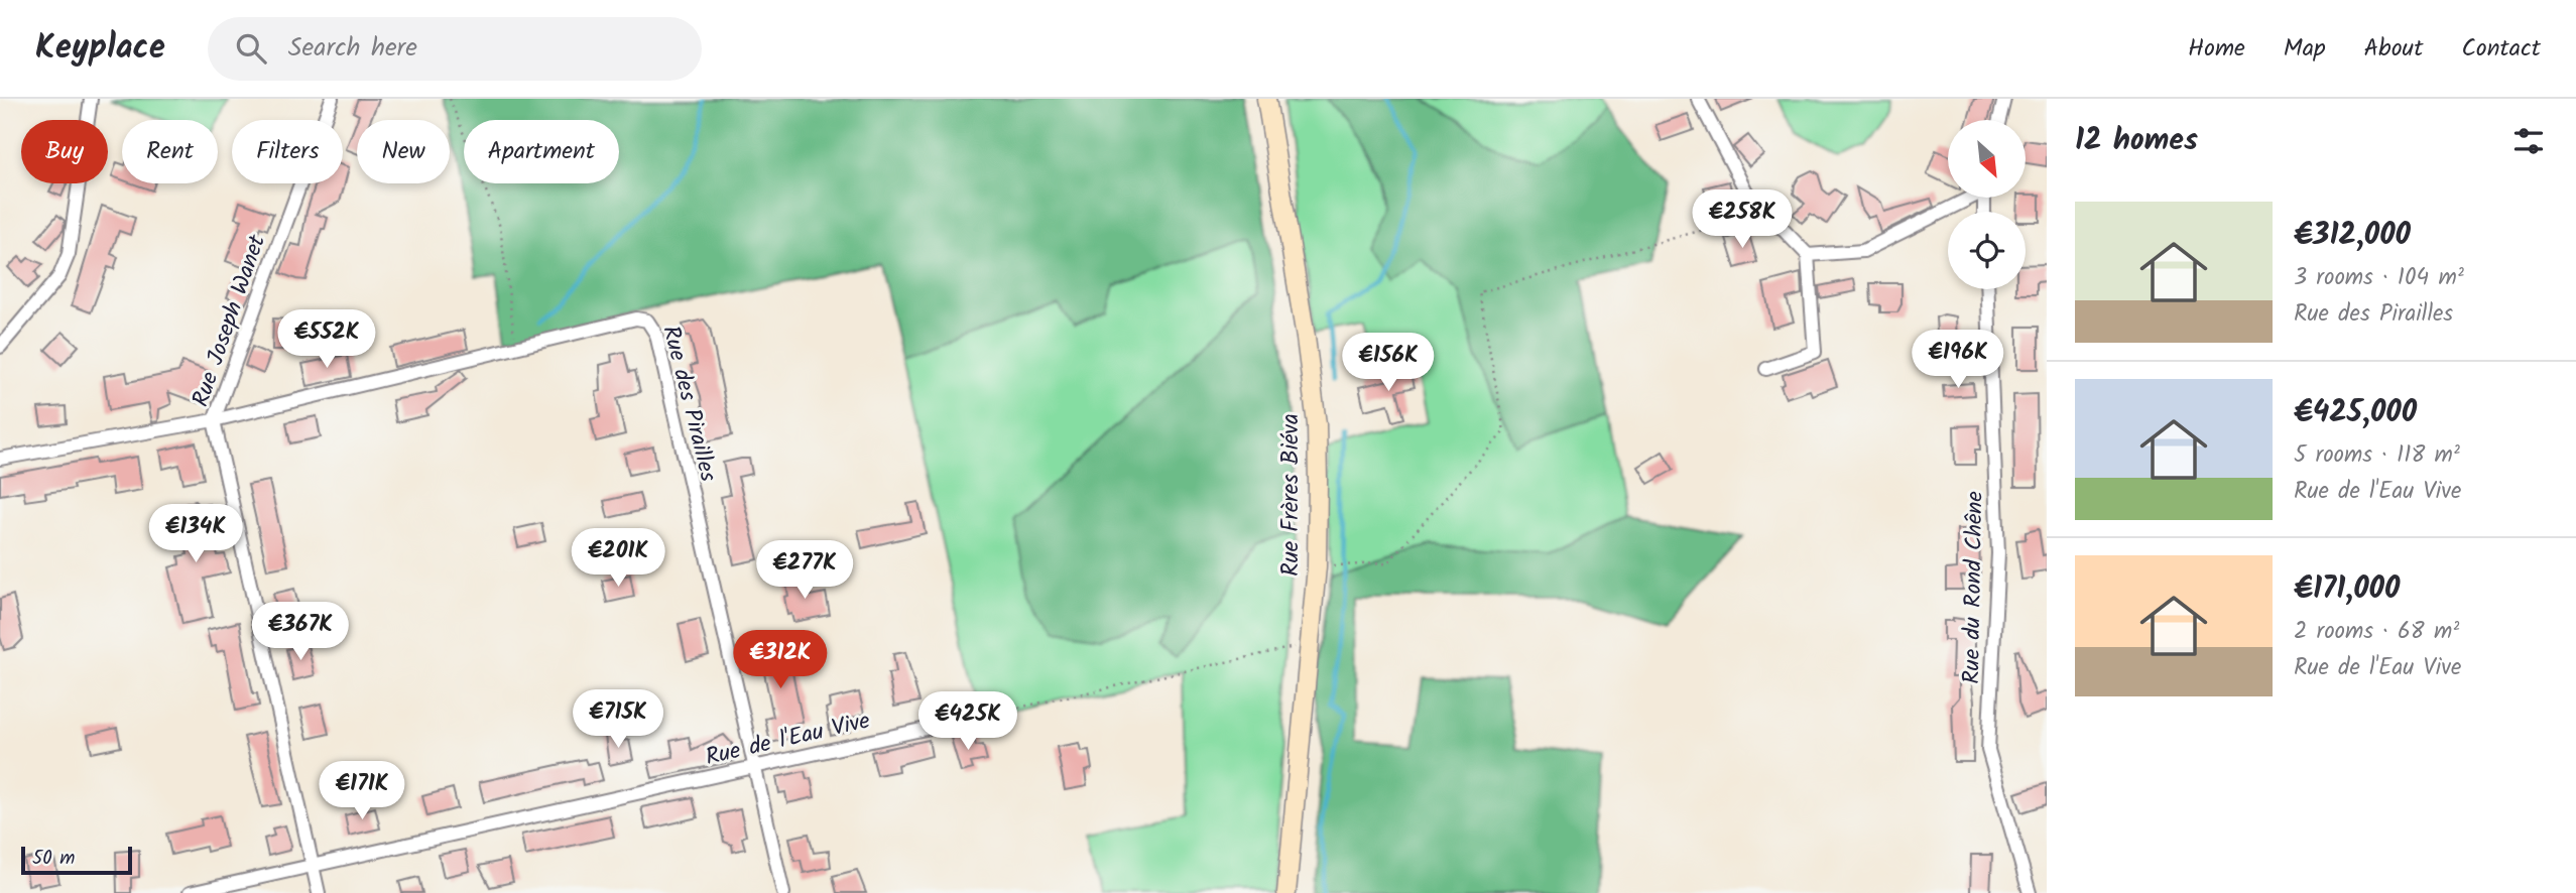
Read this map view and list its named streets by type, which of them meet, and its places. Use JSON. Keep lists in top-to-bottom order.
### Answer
{
  "streets": {
    "street": [
      "Rue Joseph Wanet",
      "Rue des Pirailles",
      "Rue Frères Biéva",
      "Rue du Rond Chêne",
      "Rue de l'Eau Vive"
    ]
  },
  "crossings": [
    ["Rue Joseph Wanet", "Rue des Pirailles"],
    ["Rue Joseph Wanet", "Rue de l'Eau Vive"],
    ["Rue des Pirailles", "Rue de l'Eau Vive"]
  ],
  "scale_bar": "50 m",
  "north": "bottom right",
  "page": {
    "header": "Keyplace",
    "search": "Search here",
    "nav": [
      "Home",
      "Map",
      "About",
      "Contact"
    ],
    "heading": "12 homes",
    "chip": [
      "Buy",
      "Rent",
      "Filters",
      "New",
      "Apartment"
    ],
    "list": [
      {
        "name": "€312,000",
        "note": "3 rooms · 104 m² · Rue des Pirailles"
      },
      {
        "name": "€425,000",
        "note": "5 rooms · 118 m² · Rue de l'Eau Vive"
      },
      {
        "name": "€171,000",
        "note": "2 rooms · 68 m² · Rue de l'Eau Vive"
      }
    ],
    "price": [
      "€258K",
      "€552K",
      "€196K",
      "€156K",
      "€134K",
      "€201K",
      "€277K",
      "€367K",
      "€312K",
      "€715K",
      "€425K",
      "€171K"
    ],
    "scale": "50 m"
  }
}
